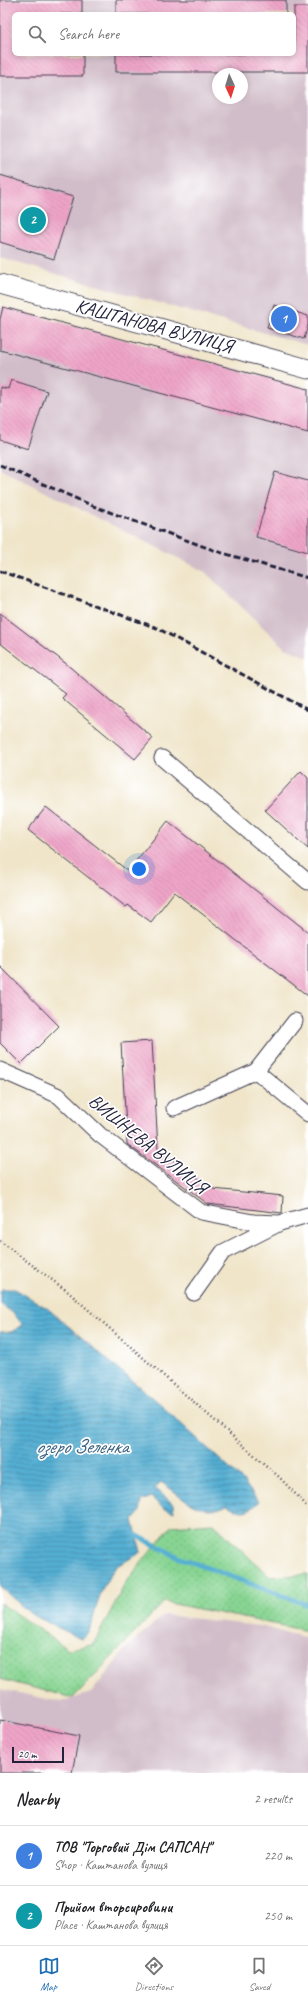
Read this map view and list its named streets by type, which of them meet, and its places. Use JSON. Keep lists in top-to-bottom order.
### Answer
{
  "streets": {
    "street": ["КАШТАНОВА ВУЛИЦЯ", "ВИШНЕВА ВУЛИЦЯ"]
  },
  "water": ["озеро Зеленка"],
  "scale_bar": "20 m",
  "north": "bottom",
  "page": {
    "search": "Search here",
    "pins": ["2", "1"],
    "scale": "20 m",
    "heading": ["Nearby", "2 results"],
    "list": [
      {
        "mark": "1",
        "name": "ТОВ \"Торговий Дім САПСАН\"",
        "note": "Shop · Каштанова вулиця",
        "value": "220 m"
      },
      {
        "mark": "2",
        "name": "Прийом вторсировини",
        "note": "Place · Каштанова вулиця",
        "value": "250 m"
      }
    ],
    "nav": ["Map", "Directions", "Saved"]
  }
}
